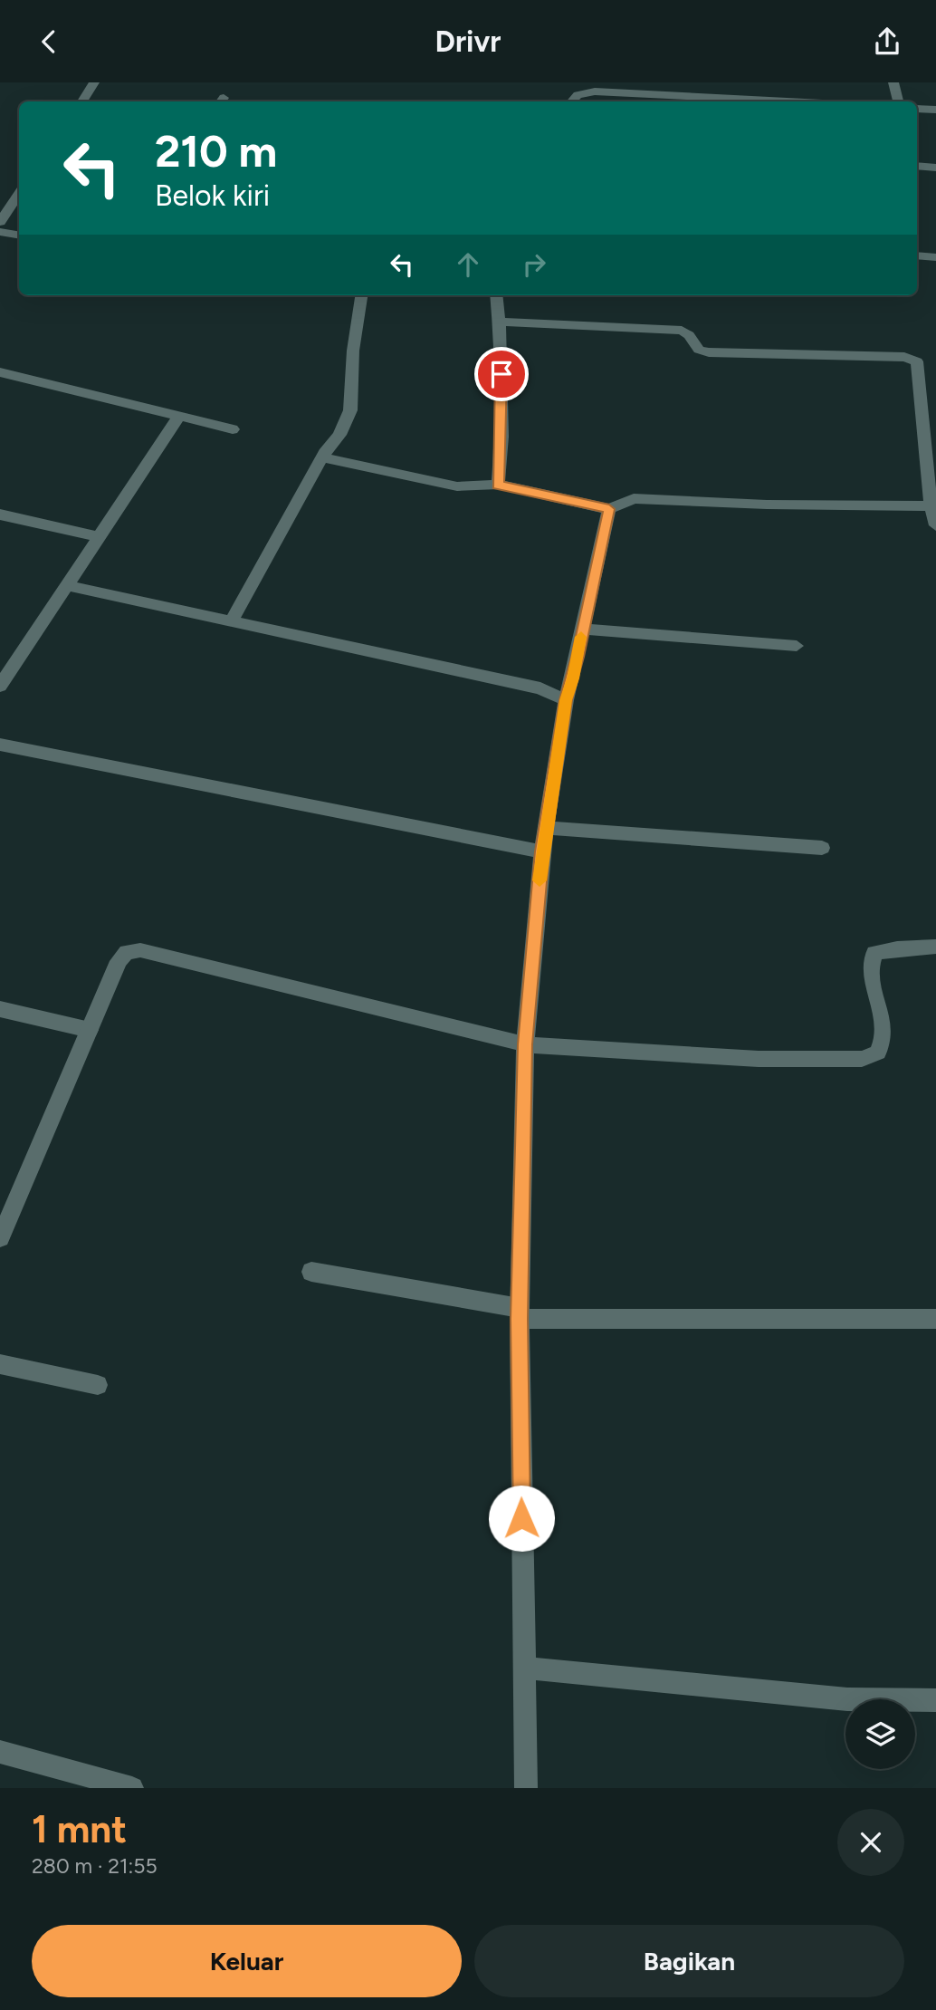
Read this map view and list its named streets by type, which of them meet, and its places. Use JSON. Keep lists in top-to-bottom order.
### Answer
{
  "page": {
    "header": "Drivr",
    "turn": ["210 m", "Belok kiri"],
    "heading": ["1 mnt", "280 m · 21:55"],
    "buttons": ["Keluar", "Bagikan"]
  }
}
